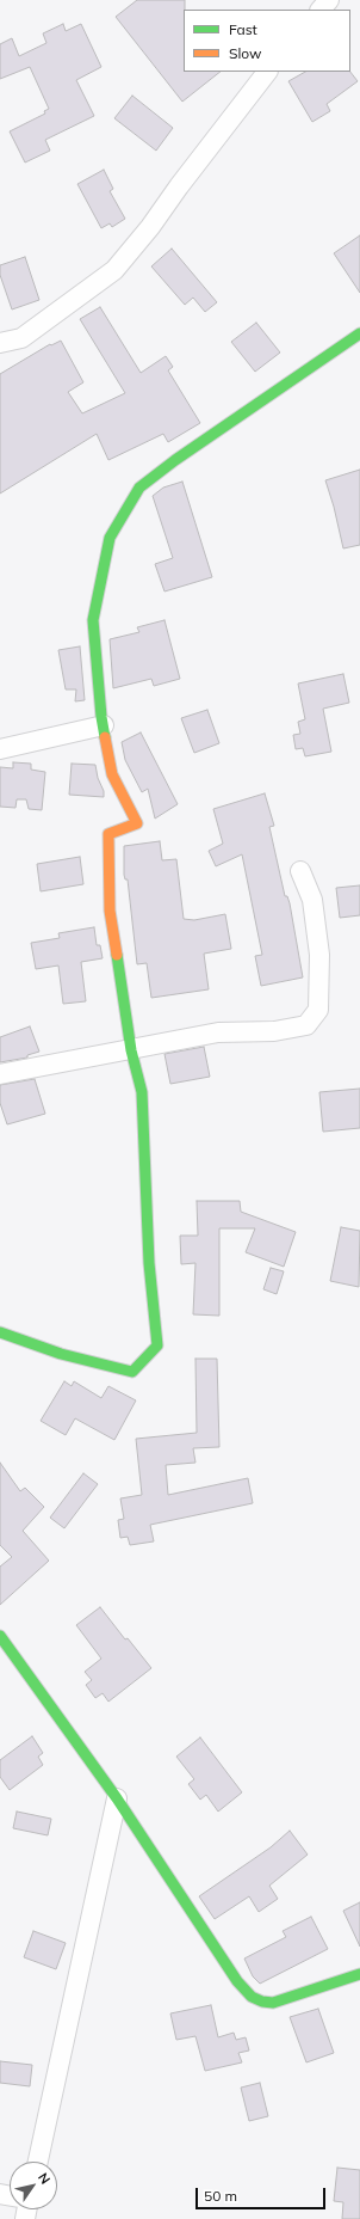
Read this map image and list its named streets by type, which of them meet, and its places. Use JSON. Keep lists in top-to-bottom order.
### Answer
{
  "legend": ["Fast", "Slow"],
  "scale_bar": "50 m",
  "north": "top right"
}
